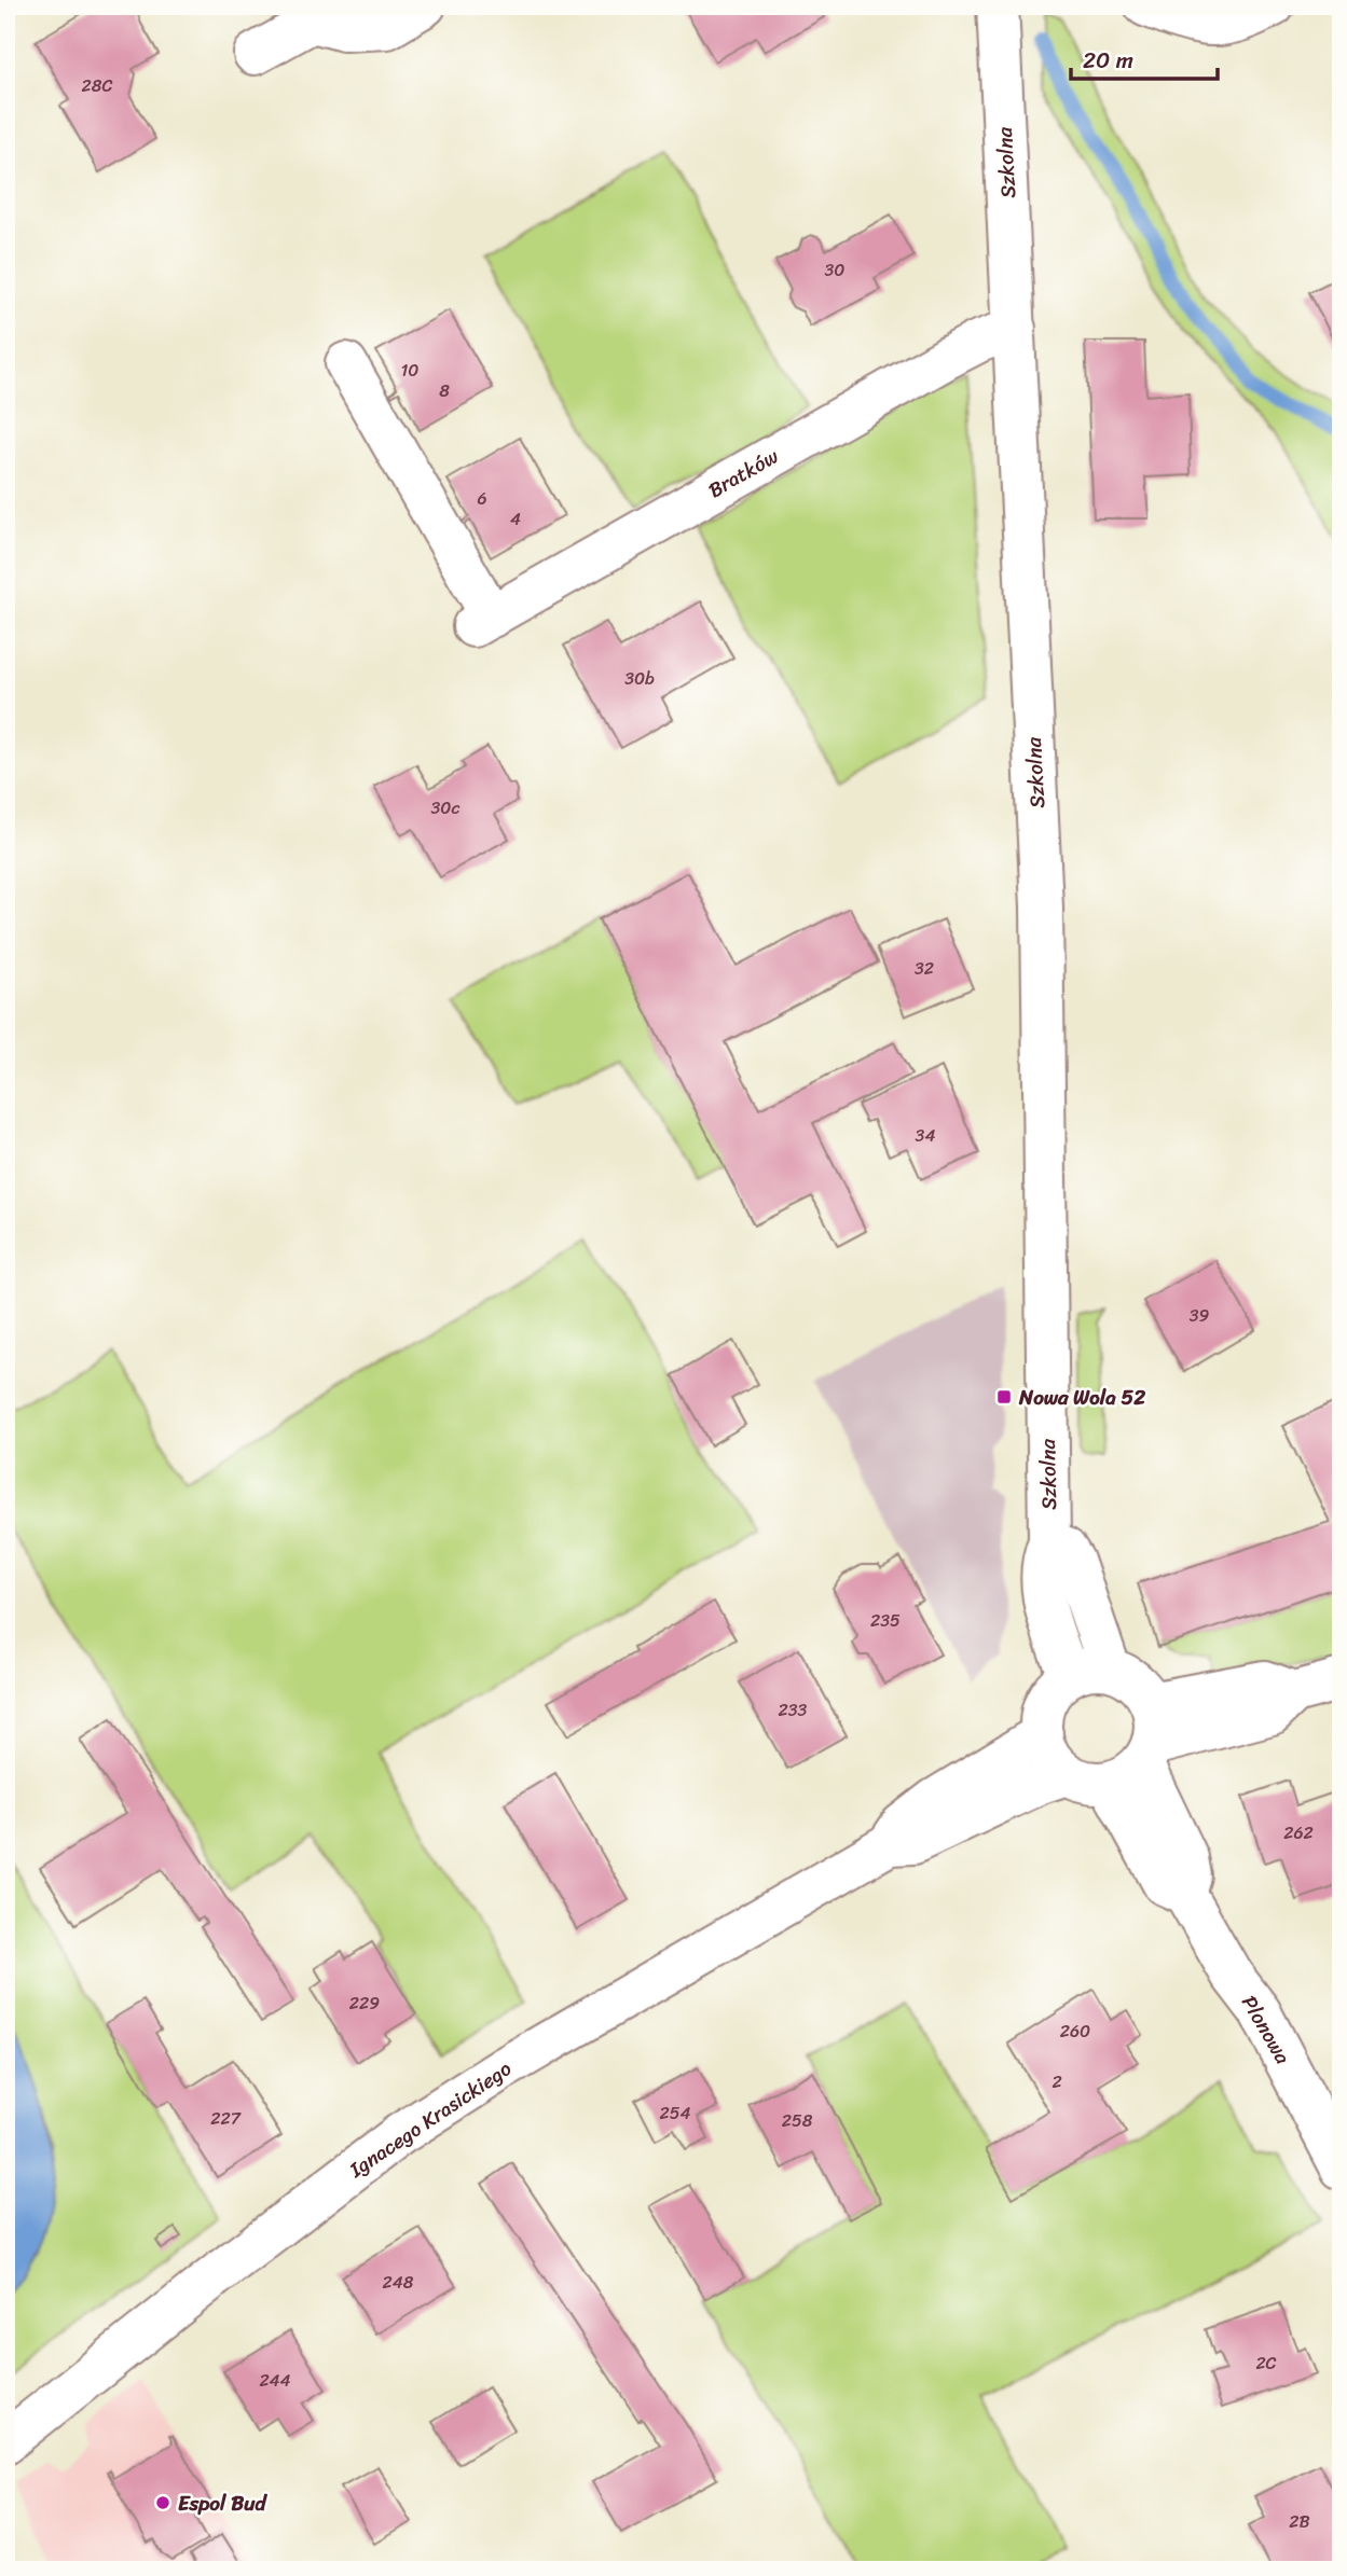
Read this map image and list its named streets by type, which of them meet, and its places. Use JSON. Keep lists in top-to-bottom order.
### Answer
{
  "streets": {
    "street": [
      "Szkolna",
      "Bratków",
      "Plonowa",
      "Ignacego Krasickiego"
    ]
  },
  "crossings": [
    ["Szkolna", "Bratków"],
    ["Szkolna", "Plonowa"],
    ["Szkolna", "Ignacego Krasickiego"],
    ["Plonowa", "Ignacego Krasickiego"]
  ],
  "places": {
    "transit": ["Nowa Wola 52"],
    "other": ["Espol Bud"]
  },
  "house_numbers": [
    "28C",
    "30",
    "10",
    "8",
    "6",
    "4",
    "30b",
    "30c",
    "32",
    "34",
    "39",
    "235",
    "233",
    "262",
    "229",
    "260",
    "2",
    "254",
    "227",
    "258",
    "248",
    "2C",
    "244",
    "2B"
  ],
  "scale_bar": "20 m"
}
